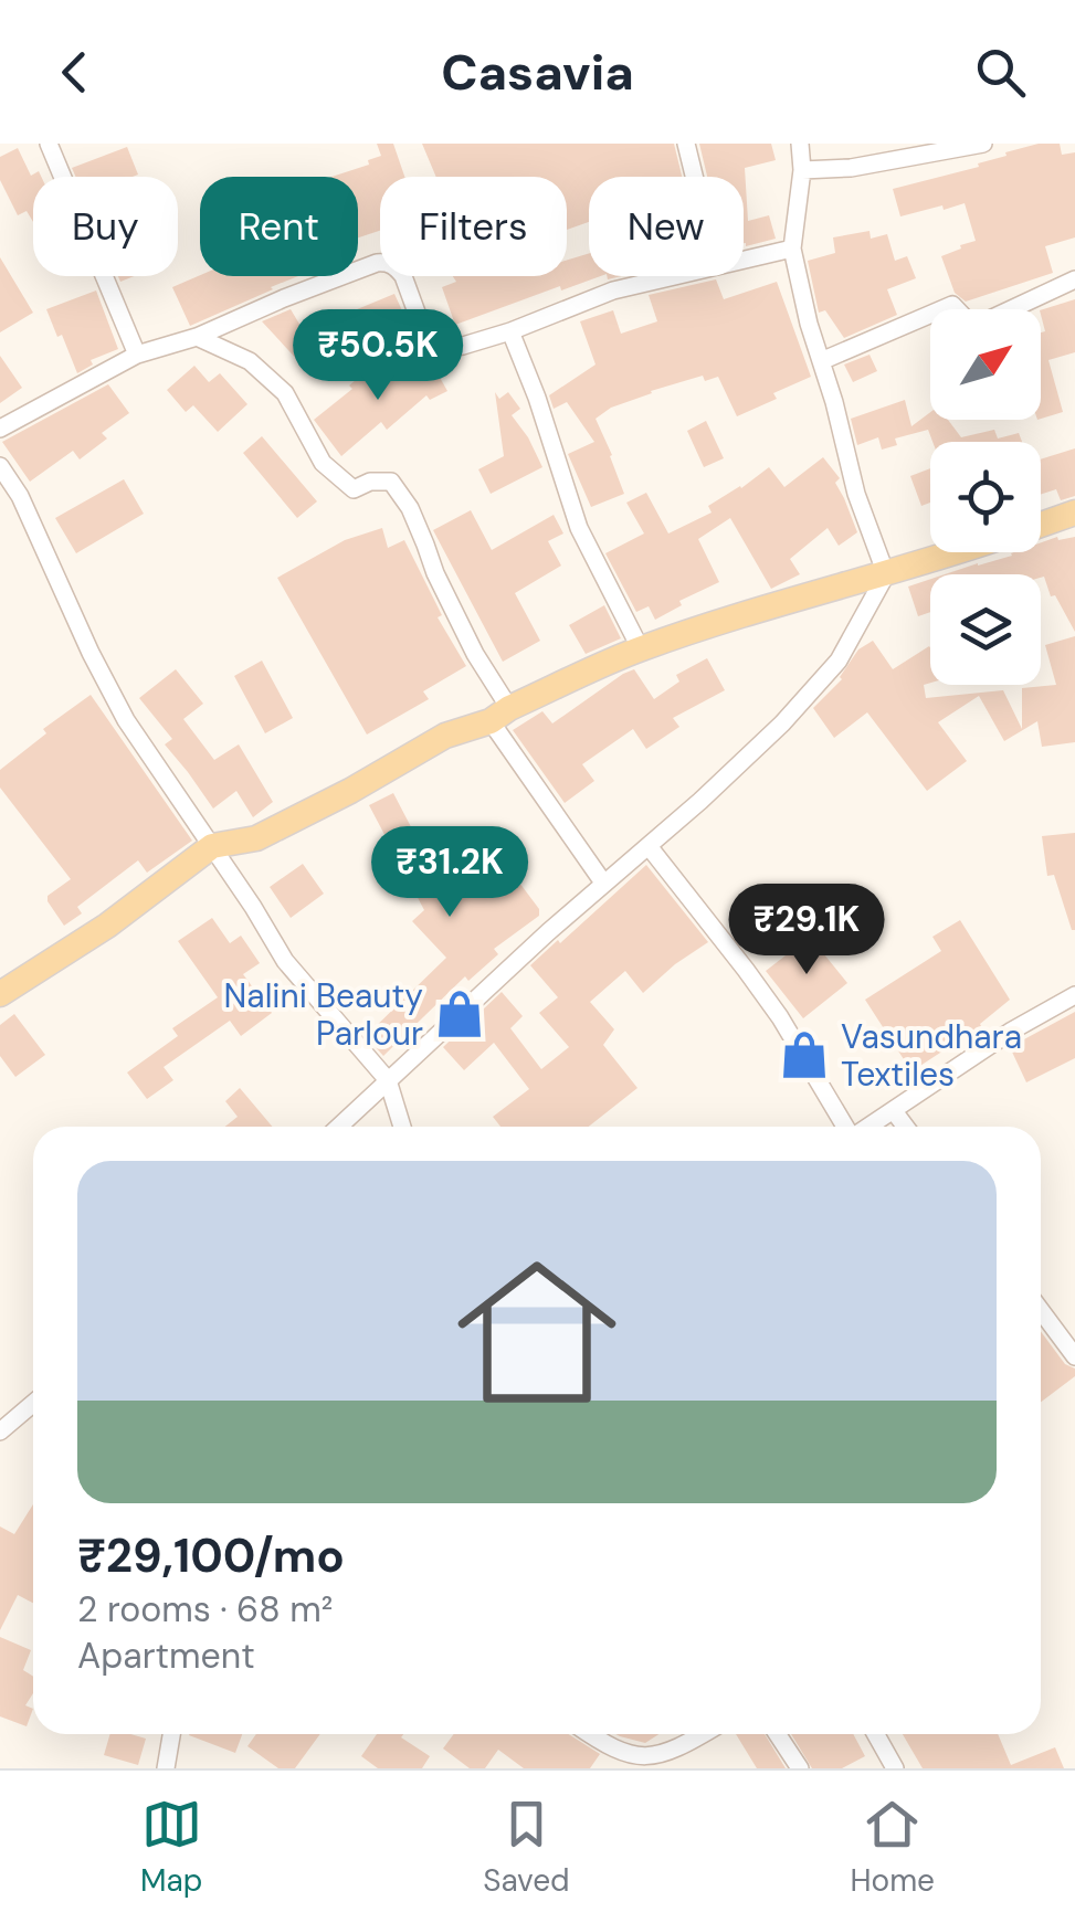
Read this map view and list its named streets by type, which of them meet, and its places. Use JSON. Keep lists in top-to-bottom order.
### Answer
{
  "places": {
    "shop": ["Nalini Beauty Parlour", "Vasundhara Textiles"]
  },
  "north": "top right",
  "page": {
    "header": "Casavia",
    "chip": [
      "Buy",
      "Rent",
      "Filters",
      "New"
    ],
    "price": ["₹50.5K", "₹31.2K", "₹29.1K"],
    "list": [
      {
        "name": "₹29,100/mo",
        "note": "2 rooms · 68 m² · Apartment"
      }
    ],
    "tabs": ["Map", "Saved", "Home"]
  }
}
